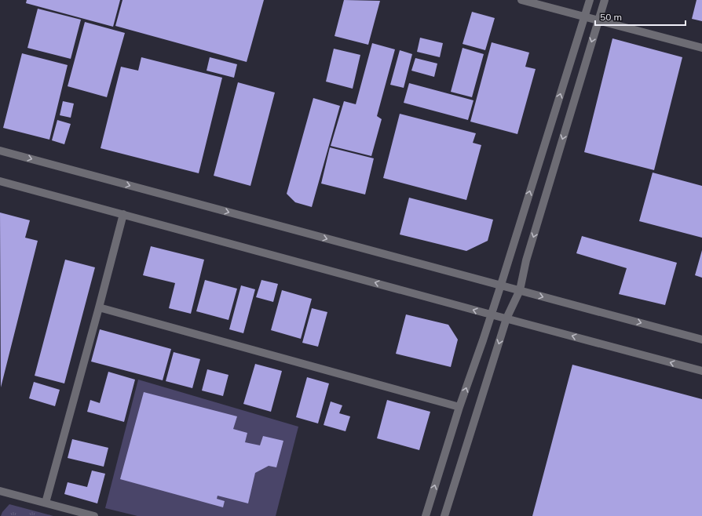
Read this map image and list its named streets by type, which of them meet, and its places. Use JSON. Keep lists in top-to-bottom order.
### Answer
{
  "scale_bar": "50 m"
}
